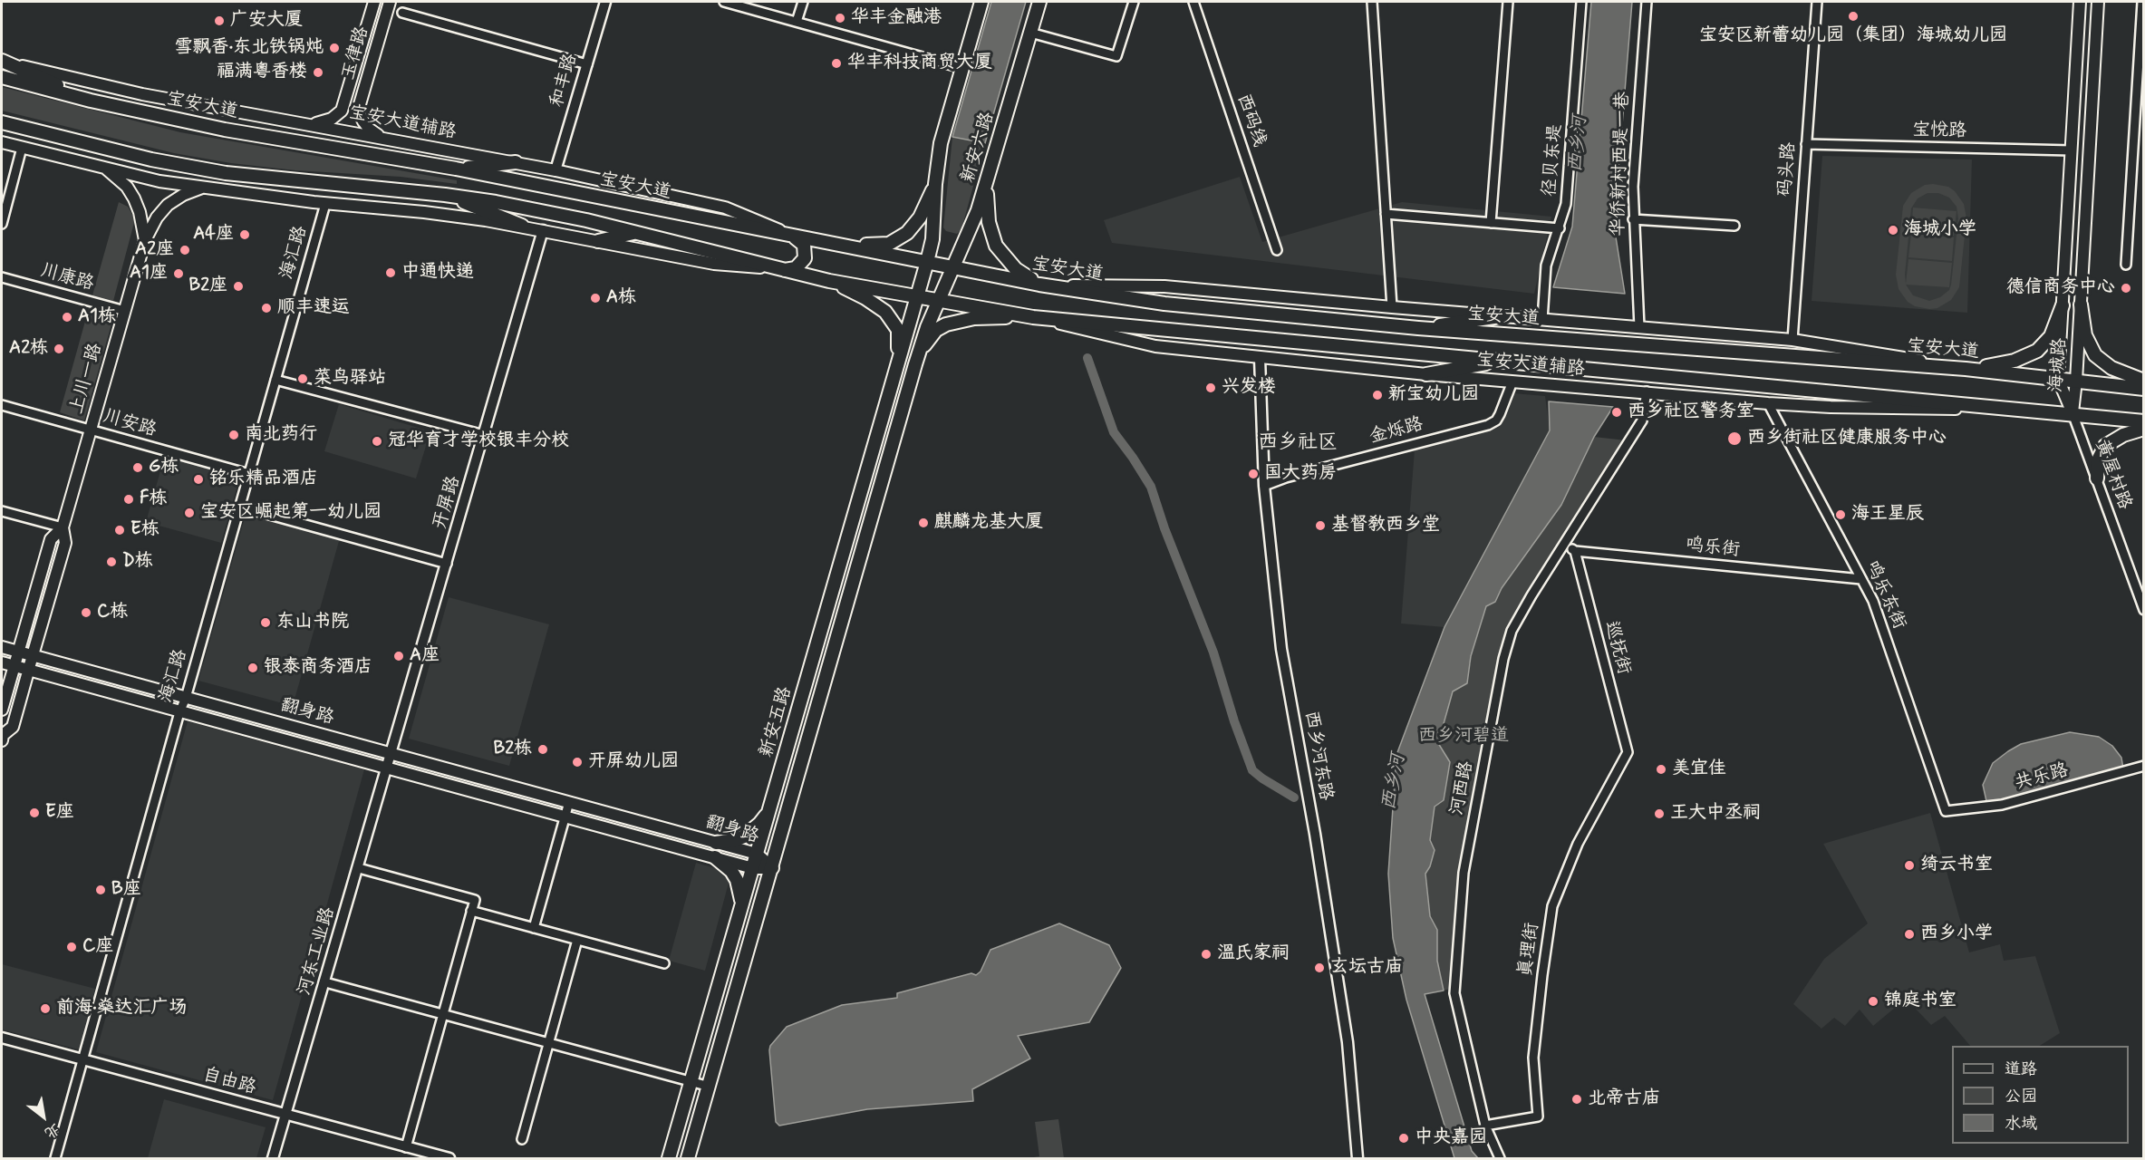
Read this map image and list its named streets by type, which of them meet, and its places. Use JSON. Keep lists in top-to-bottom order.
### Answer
{
  "streets": {
    "main road": [
      "玉律路",
      "宝安大道",
      "宝安大道辅路",
      "新安六路",
      "海城路",
      "上川一路",
      "翻身路",
      "新安五路"
    ],
    "street": [
      "和丰路",
      "西码线",
      "宝悦路",
      "径贝东堤",
      "华侨新村西堤一巷",
      "码头路",
      "海汇路",
      "川康路",
      "川安路",
      "金烁路",
      "黄屋村路",
      "开屏路",
      "鸣乐街",
      "鸣乐东街",
      "巡抚街",
      "西乡河东路",
      "共乐路",
      "河西路",
      "真理街",
      "河东工业路",
      "自由路"
    ]
  },
  "crossings": [
    ["玉律路", "宝安大道辅路"],
    ["和丰路", "宝安大道辅路"],
    ["宝安大道", "宝安大道辅路"],
    ["宝安大道", "新安六路"],
    ["宝安大道", "海城路"],
    ["宝安大道辅路", "金烁路"],
    ["宝安大道辅路", "鸣乐东街"],
    ["宝安大道辅路", "西乡河东路"],
    ["宝安大道辅路", "河西路"],
    ["宝悦路", "码头路"],
    ["宝悦路", "海城路"],
    ["新安六路", "新安五路"],
    ["海汇路", "川安路"],
    ["海汇路", "翻身路"],
    ["海汇路", "自由路"],
    ["川康路", "上川一路"],
    ["海城路", "黄屋村路"],
    ["上川一路", "川安路"],
    ["上川一路", "翻身路"],
    ["金烁路", "西乡河东路"],
    ["开屏路", "翻身路"],
    ["开屏路", "河东工业路"],
    ["鸣乐街", "鸣乐东街"],
    ["鸣乐街", "巡抚街"],
    ["鸣乐街", "河西路"],
    ["鸣乐东街", "共乐路"],
    ["巡抚街", "真理街"],
    ["翻身路", "新安五路"],
    ["翻身路", "河东工业路"],
    ["河西路", "真理街"],
    ["河东工业路", "自由路"]
  ],
  "districts": ["西乡社区"],
  "water": ["西乡河"],
  "parks": ["西乡河碧道"],
  "places": [
    "宝安区新蕾幼儿园（集团）海城幼儿园",
    "华丰金融港",
    "广安大厦",
    "雪飘香·东北铁锅炖",
    "华丰科技商贸大厦",
    "福满粤香楼",
    "海城小学",
    "A4座",
    "A2座",
    "中通快递",
    "A1座",
    "B2座",
    "德信商务中心",
    "A栋",
    "顺丰速运",
    "A1栋",
    "A2栋",
    "菜鸟驿站",
    "兴发楼",
    "新宝幼儿园",
    "西乡社区警务室",
    "南北药行",
    "西乡街社区健康服务中心",
    "冠华育才学校银丰分校",
    "G栋",
    "国大药房",
    "铭乐精品酒店",
    "F栋",
    "宝安区崛起第一幼儿园",
    "海王星辰",
    "麒麟龙基大厦",
    "基督教西乡堂",
    "E栋",
    "D栋",
    "C栋",
    "东山书院",
    "A座",
    "银泰商务酒店",
    "B2栋",
    "开屏幼儿园",
    "美宜佳",
    "E座",
    "王大中丞祠",
    "绮云书室",
    "B座",
    "西乡小学",
    "C座",
    "温氏家祠",
    "玄坛古庙",
    "锦庭书室",
    "前海·燊达汇广场",
    "北帝古庙",
    "中央嘉园"
  ],
  "legend": ["道路", "公园", "水域"],
  "north": "bottom right"
}
